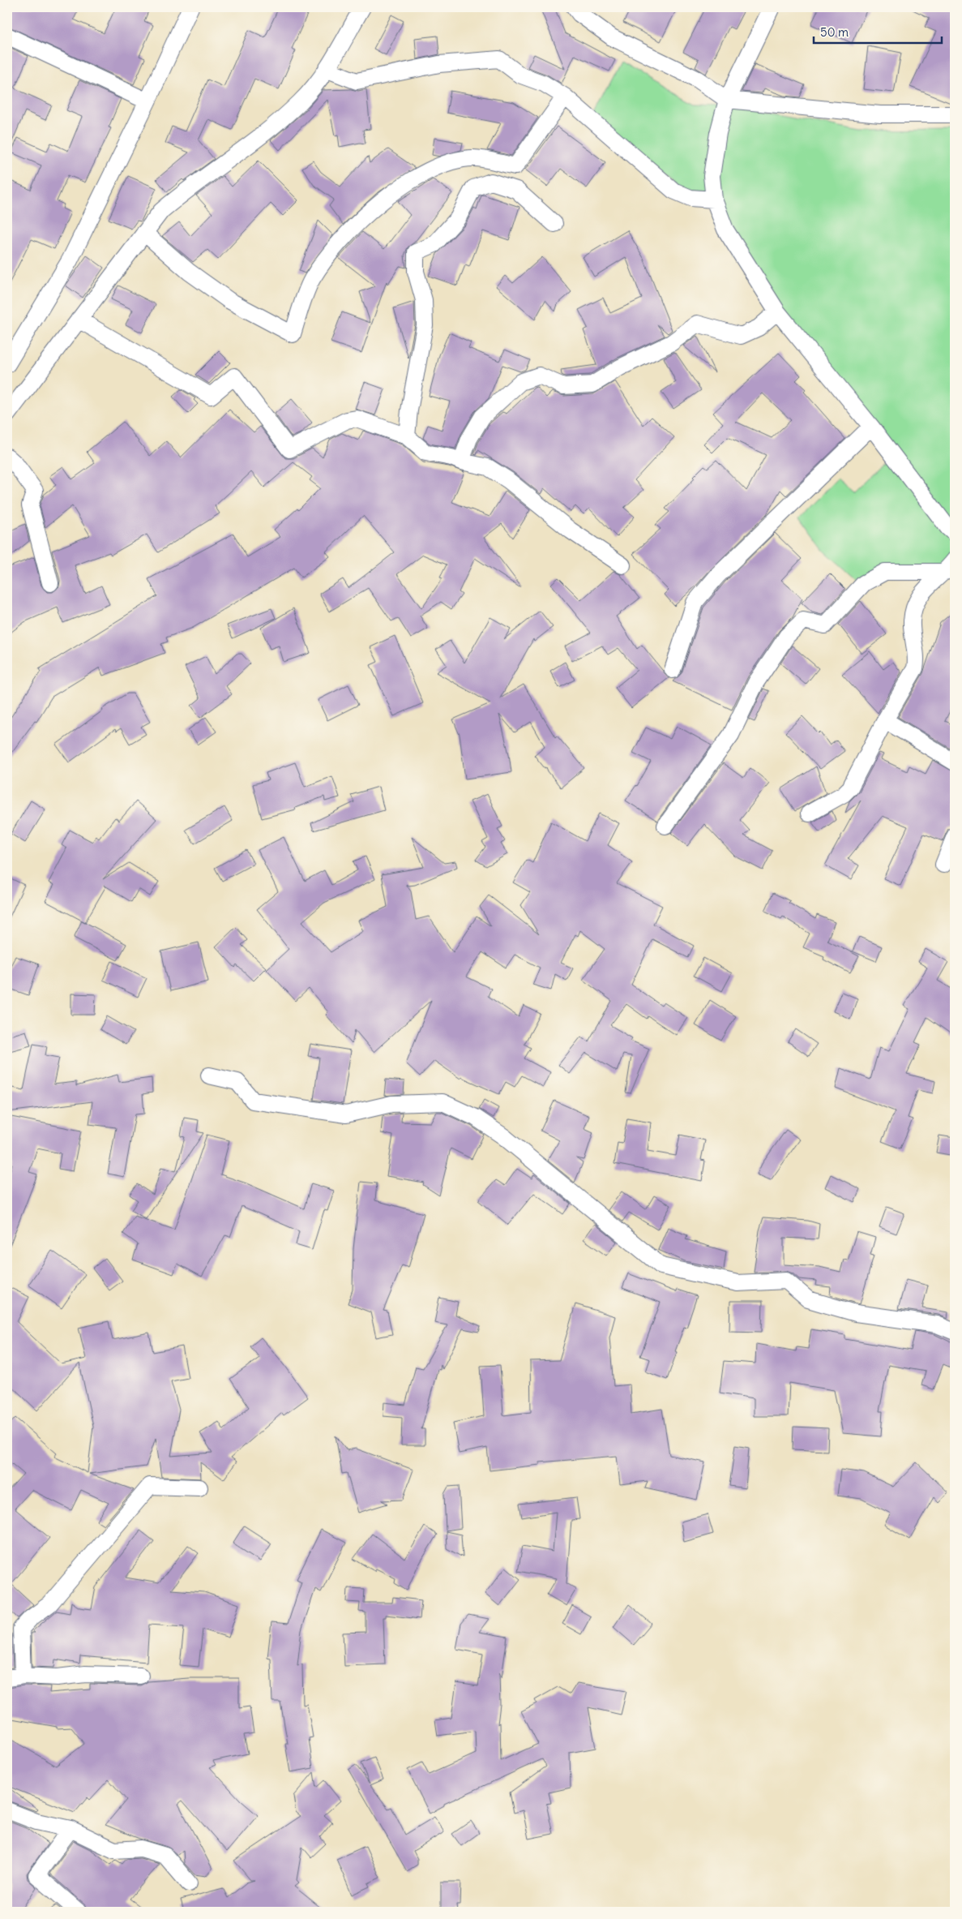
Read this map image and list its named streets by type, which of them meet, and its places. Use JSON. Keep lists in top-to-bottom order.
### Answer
{
  "scale_bar": "50 m"
}
